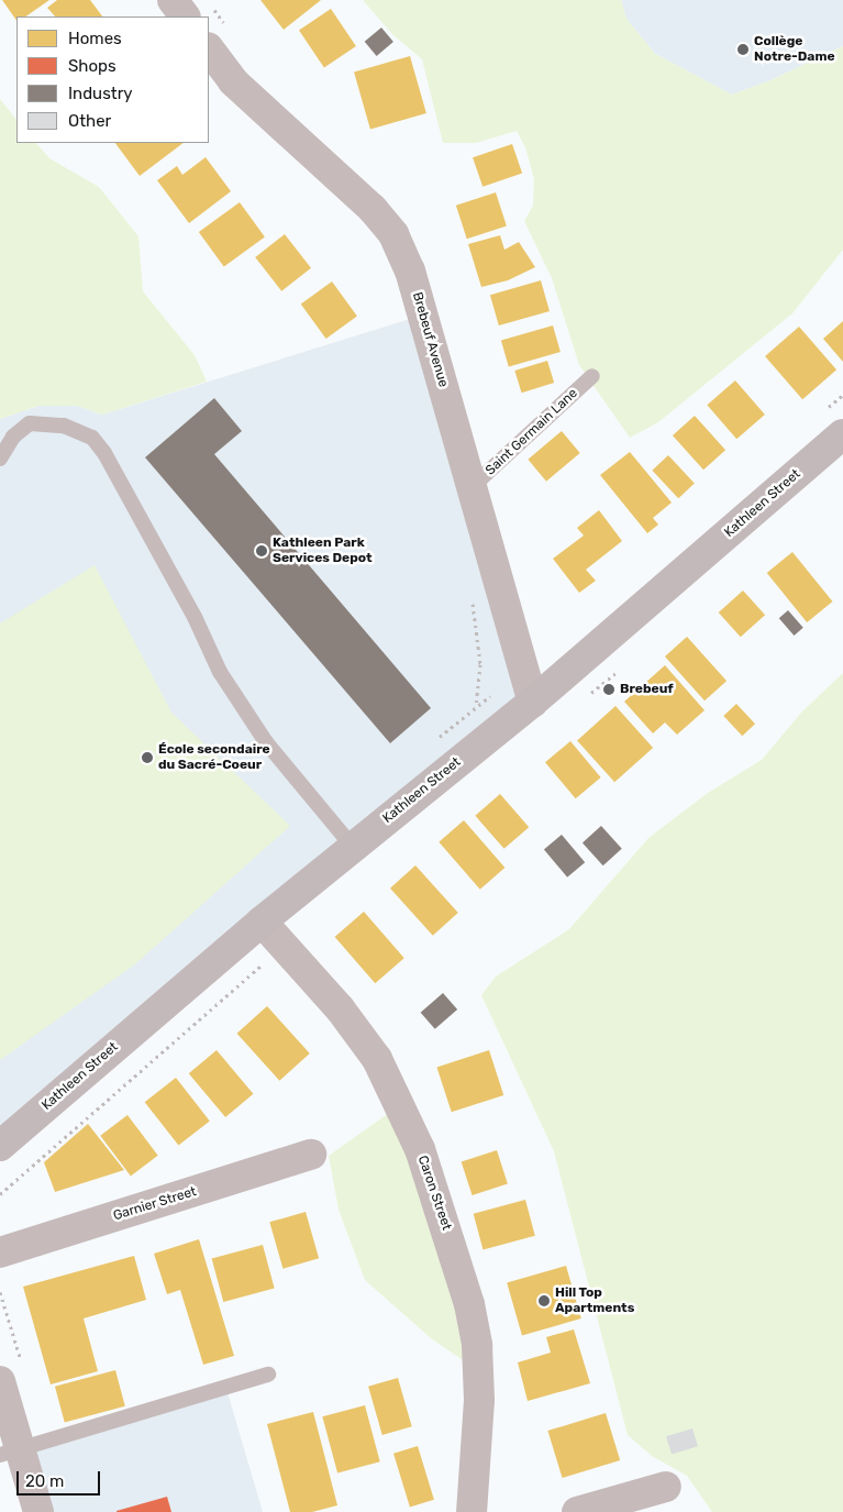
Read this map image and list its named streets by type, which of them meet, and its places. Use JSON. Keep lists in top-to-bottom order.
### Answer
{
  "streets": {
    "street": [
      "Brebeuf Avenue",
      "Kathleen Street",
      "Caron Street",
      "Garnier Street"
    ],
    "lane": ["Saint Germain Lane"]
  },
  "crossings": [
    ["Brebeuf Avenue", "Saint Germain Lane"],
    ["Brebeuf Avenue", "Kathleen Street"],
    ["Kathleen Street", "Caron Street"]
  ],
  "places": [
    "Collège Notre-Dame",
    "Kathleen Park Services Depot",
    "Brebeuf",
    "École secondaire du Sacré-Coeur",
    "Hill Top Apartments"
  ],
  "legend": [
    "Homes",
    "Shops",
    "Industry",
    "Other"
  ],
  "scale_bar": "20 m"
}
